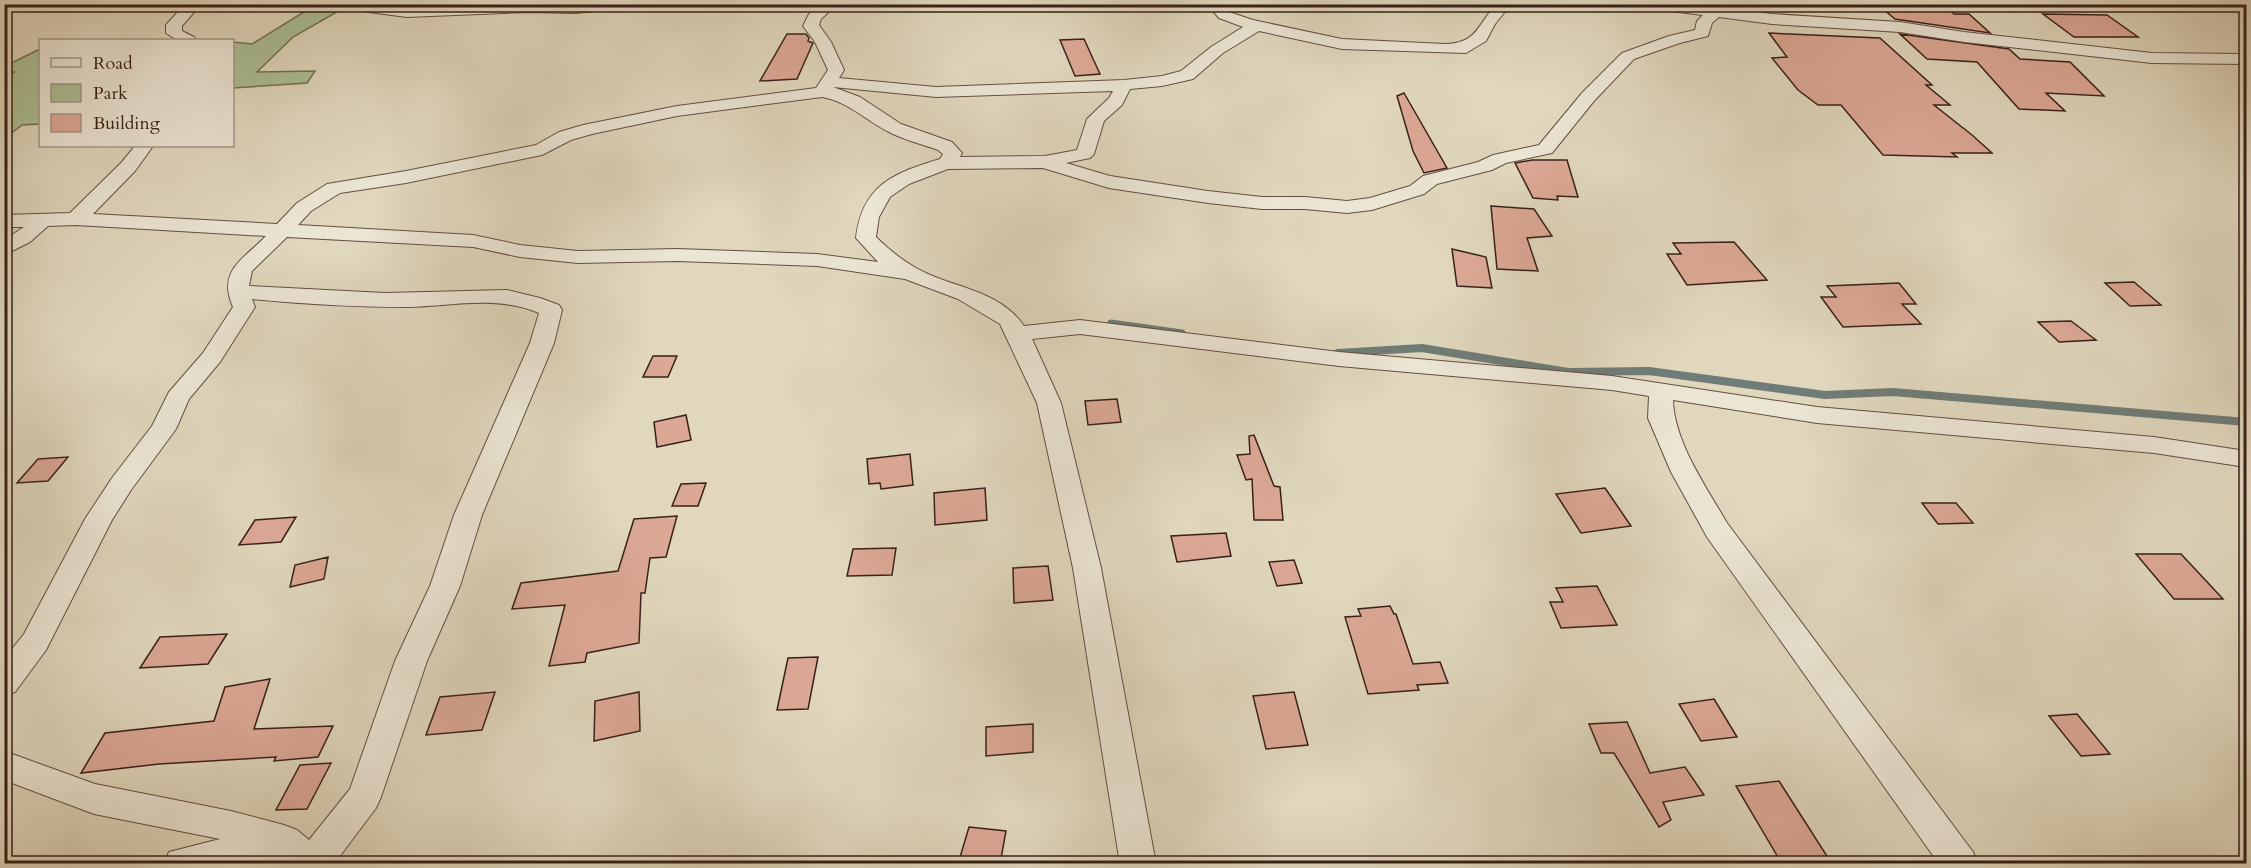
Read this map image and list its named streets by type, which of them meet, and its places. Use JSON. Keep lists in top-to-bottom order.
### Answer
{
  "legend": ["Road", "Park", "Building"]
}
